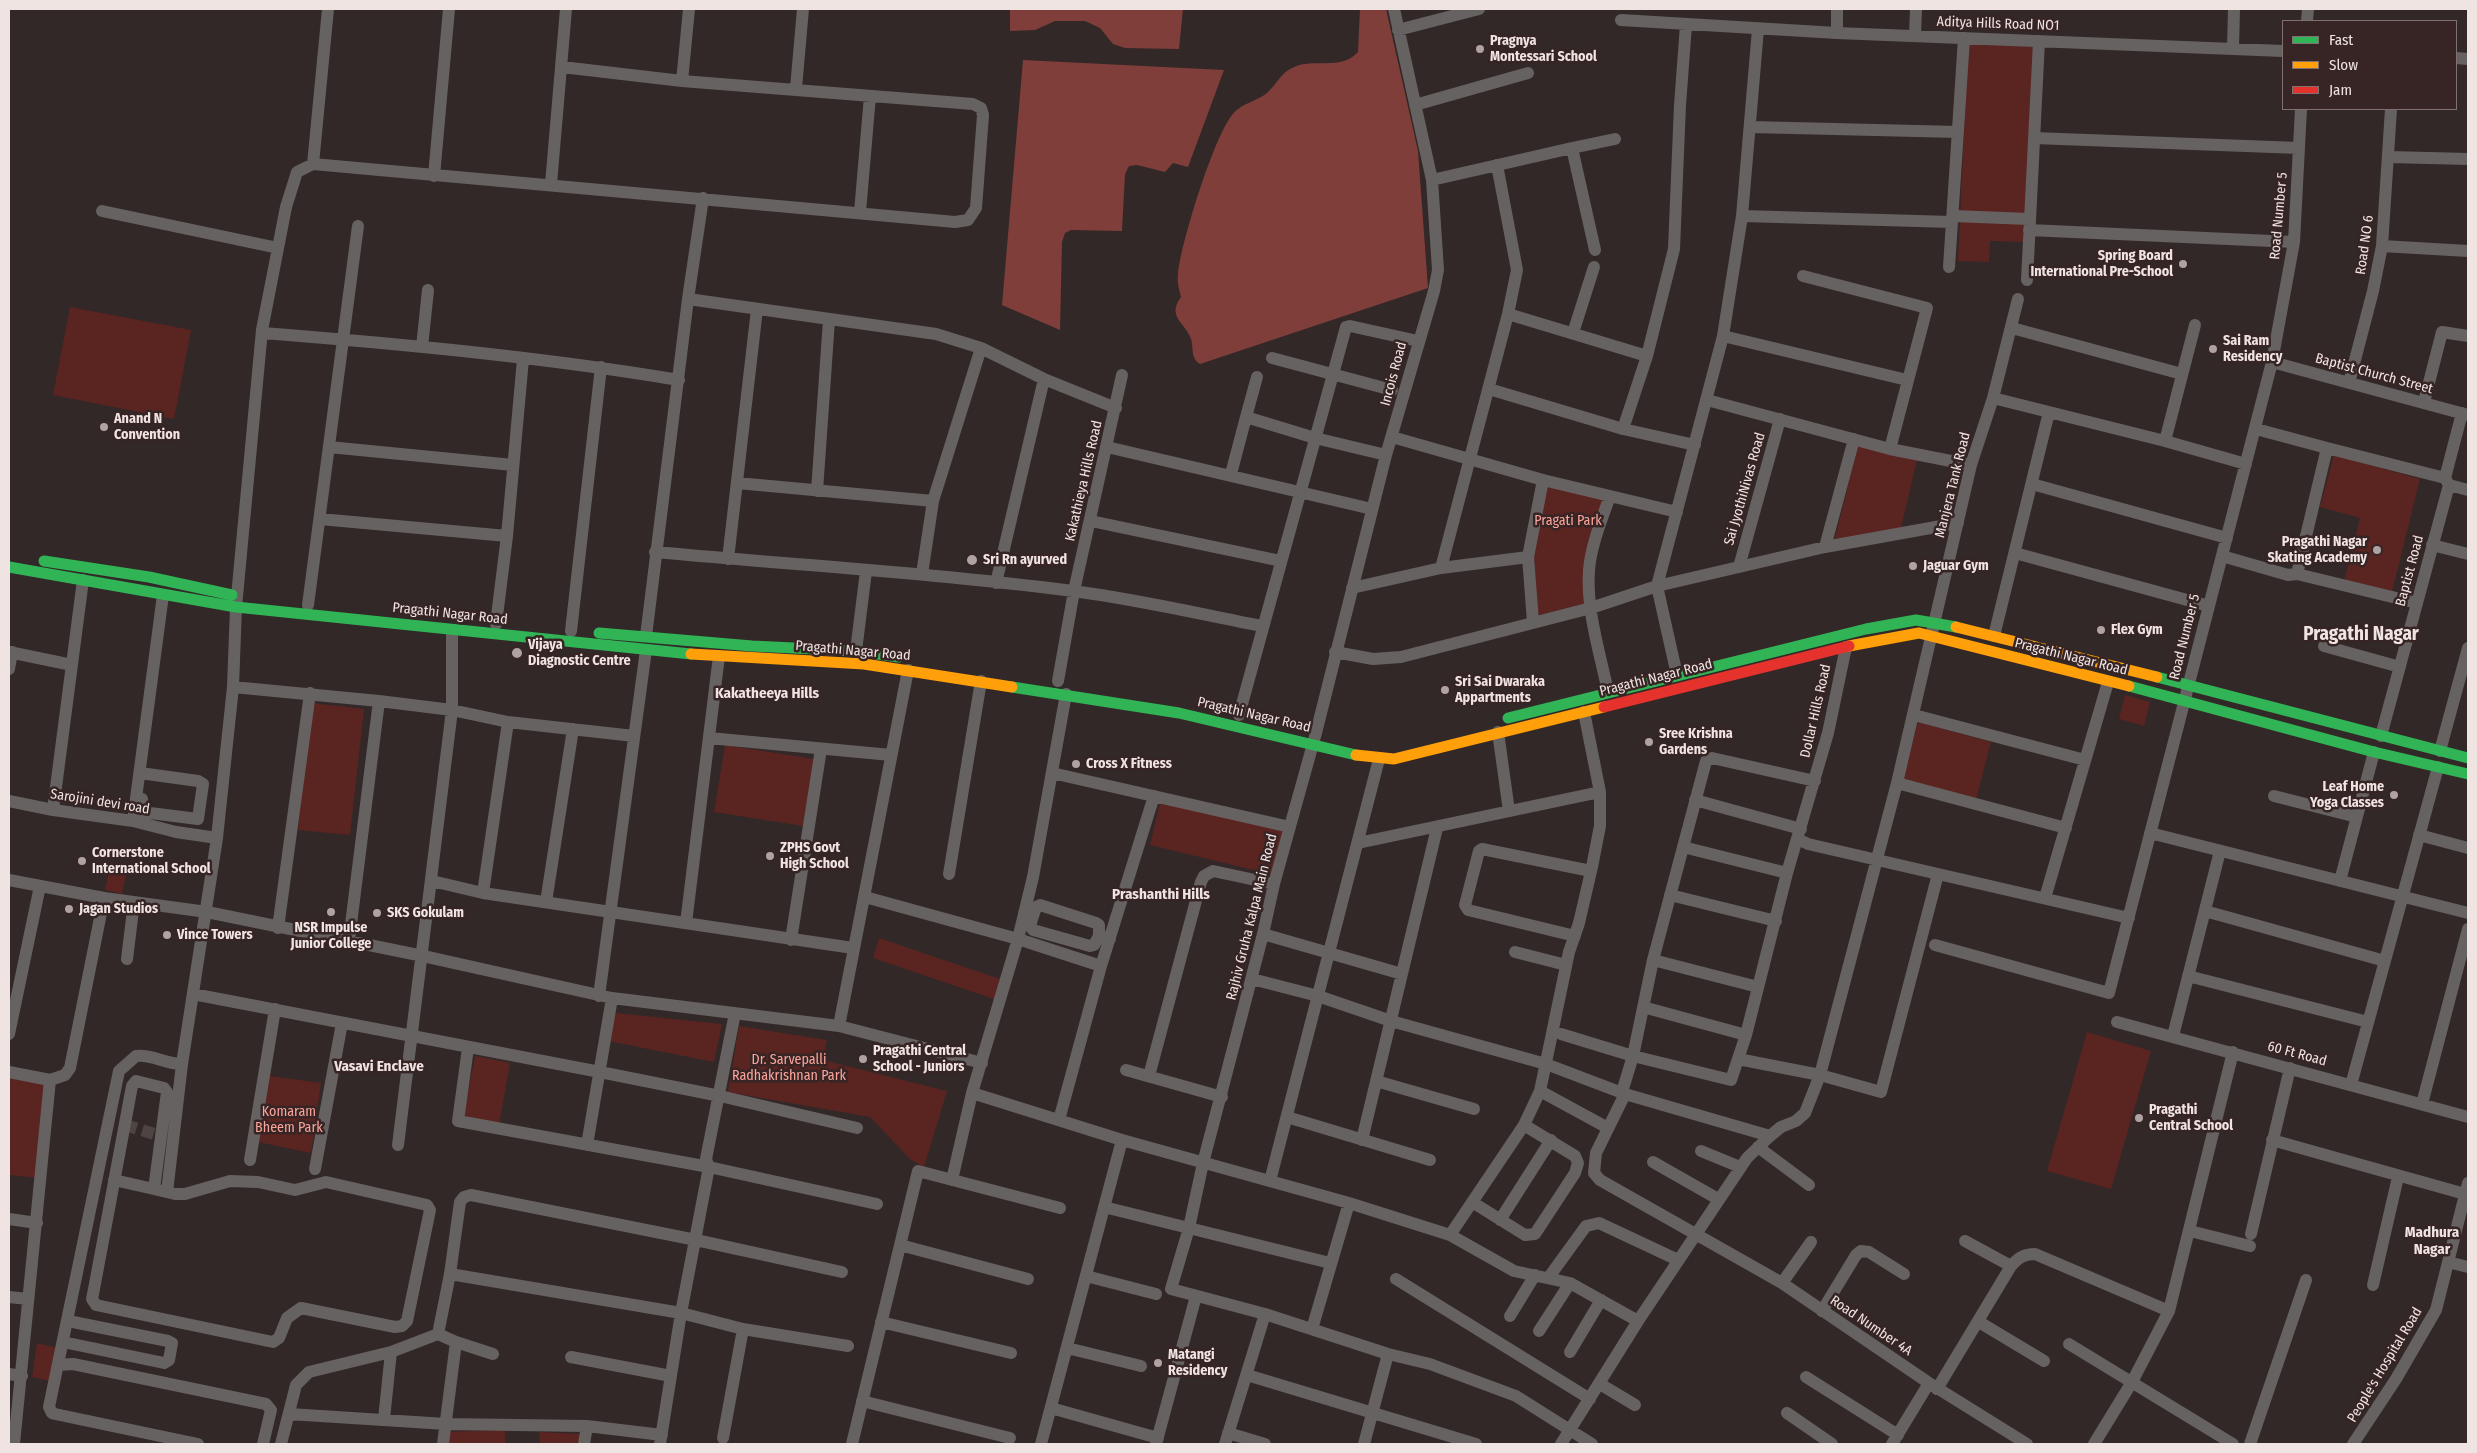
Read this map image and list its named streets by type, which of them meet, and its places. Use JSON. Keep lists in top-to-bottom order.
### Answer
{
  "streets": {
    "main road": ["Pragathi Nagar Road"],
    "street": [
      "Aditya Hills Road NO1",
      "Road Number 5",
      "Road NO 6",
      "Incois Road",
      "Baptist Church Street",
      "Kakathieya Hills Road",
      "Manjera Tank Road",
      "Sai JyothiNivas Road",
      "Baptist Road",
      "Dollar Hills Road",
      "Sarojini devi road",
      "Rajhiv Gruha Kalpa Main Road",
      "60 Ft Road",
      "Road Number 4A",
      "People's Hospital Road"
    ]
  },
  "crossings": [
    ["Road Number 5", "Baptist Church Street"],
    ["Road Number 5", "Pragathi Nagar Road"],
    ["Road NO 6", "Baptist Church Street"],
    ["Incois Road", "Pragathi Nagar Road"],
    ["Incois Road", "Rajhiv Gruha Kalpa Main Road"],
    ["Baptist Church Street", "Baptist Road"],
    ["Kakathieya Hills Road", "Pragathi Nagar Road"],
    ["Manjera Tank Road", "Pragathi Nagar Road"],
    ["Manjera Tank Road", "Road Number 4A"],
    ["Baptist Road", "Pragathi Nagar Road"],
    ["Pragathi Nagar Road", "Dollar Hills Road"],
    ["Pragathi Nagar Road", "Rajhiv Gruha Kalpa Main Road"]
  ],
  "districts": [
    "Pragathi Nagar",
    "Kakatheeya Hills",
    "Prashanthi Hills",
    "Vasavi Enclave",
    "Madhura Nagar"
  ],
  "parks": ["Pragati Park", "Dr. Sarvepalli Radhakrishnan Park", "Komaram Bheem Park"],
  "places": [
    "Pragnya Montessari School",
    "Spring Board International Pre-School",
    "Sai Ram Residency",
    "Anand N Convention",
    "Pragathi Nagar Skating Academy",
    "Sri Rn ayurved",
    "Jaguar Gym",
    "Flex Gym",
    "Vijaya Diagnostic Centre",
    "Sri Sai Dwaraka Appartments",
    "Sree Krishna Gardens",
    "Cross X Fitness",
    "Leaf Home Yoga Classes",
    "ZPHS Govt High School",
    "Cornerstone International School",
    "Jagan Studios",
    "NSR Impulse Junior College",
    "SKS Gokulam",
    "Vince Towers",
    "Pragathi Central School - Juniors",
    "Pragathi Central School",
    "Matangi Residency"
  ],
  "legend": ["Fast", "Slow", "Jam"]
}
